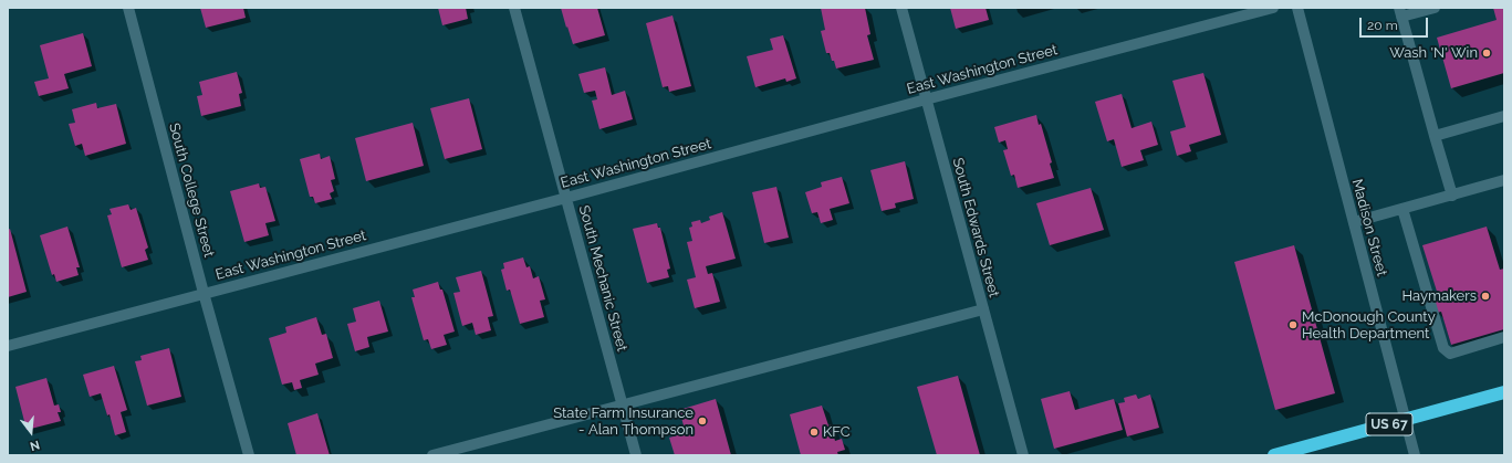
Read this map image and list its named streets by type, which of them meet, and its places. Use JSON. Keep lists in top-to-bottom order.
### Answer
{
  "streets": {
    "highway": ["US 67"],
    "street": [
      "East Washington Street",
      "South College Street",
      "South Edwards Street",
      "Madison Street",
      "South Mechanic Street"
    ]
  },
  "crossings": [
    ["East Washington Street", "South College Street"],
    ["East Washington Street", "South Edwards Street"],
    ["East Washington Street", "South Mechanic Street"],
    ["Madison Street", "US 67"]
  ],
  "places": [
    "Wash 'N' Win",
    "Haymakers",
    "McDonough County Health Department",
    "State Farm Insurance - Alan Thompson",
    "KFC"
  ],
  "scale_bar": "20 m",
  "north": "bottom"
}
